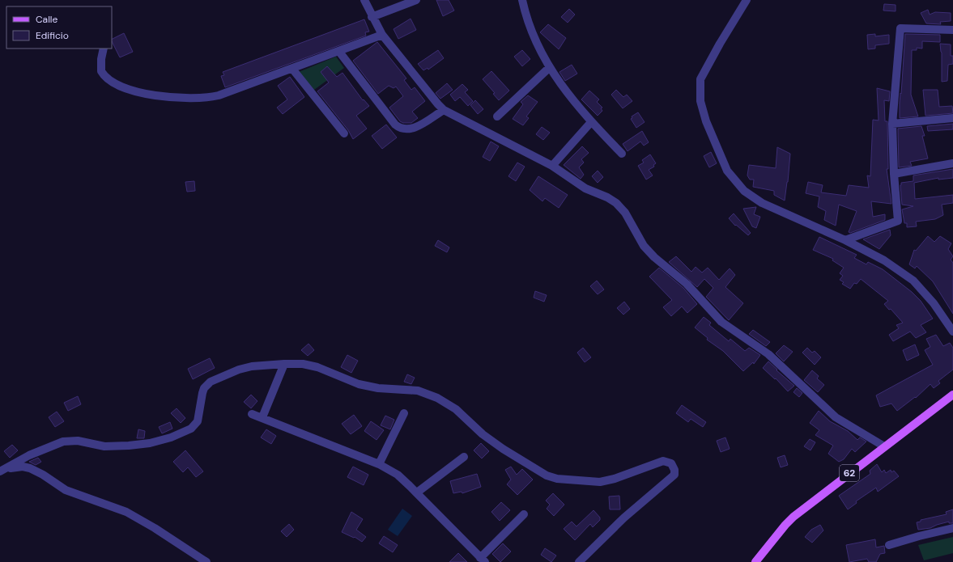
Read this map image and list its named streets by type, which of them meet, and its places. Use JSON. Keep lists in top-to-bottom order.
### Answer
{
  "streets": {
    "main road": ["62"]
  },
  "legend": ["Calle", "Edificio"]
}
